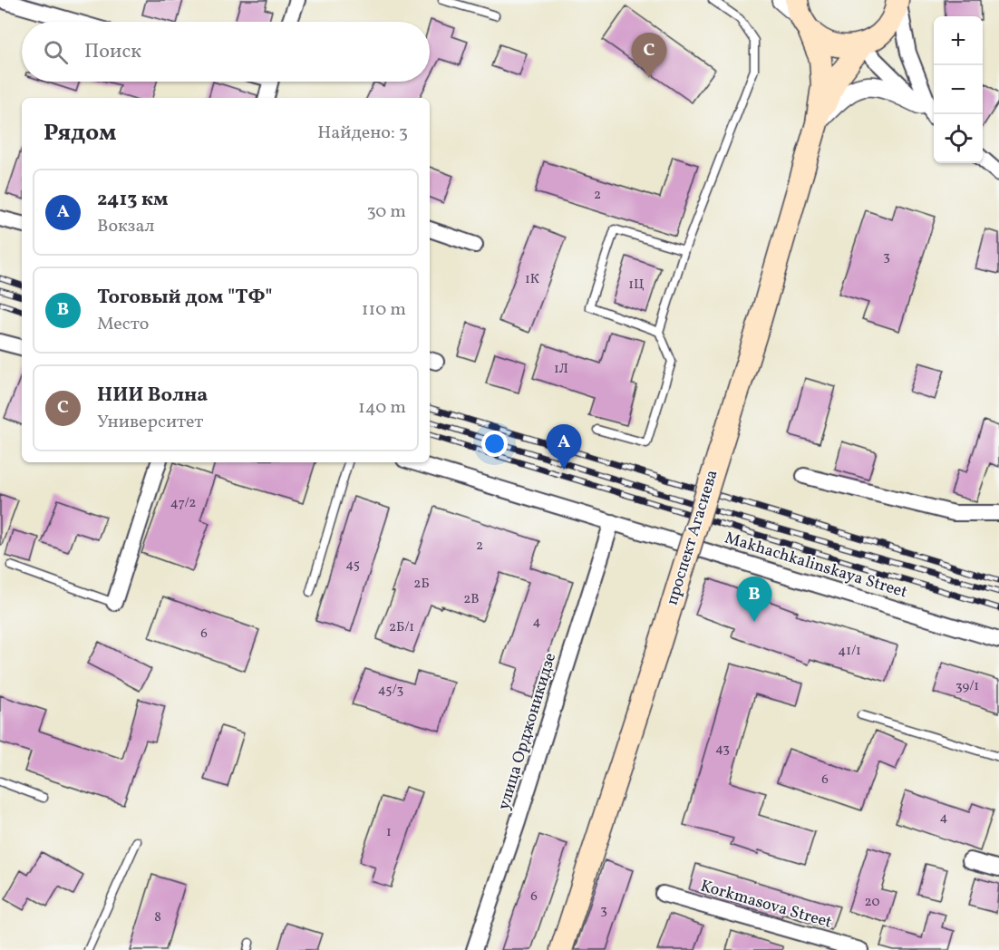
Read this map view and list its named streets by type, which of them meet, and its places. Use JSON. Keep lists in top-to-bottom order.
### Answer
{
  "streets": {
    "main road": ["проспект Агасиева"],
    "street": ["Makhachkalinskaya Street", "улица Орджоникидзе", "Korkmasova Street"]
  },
  "crossings": [
    ["Makhachkalinskaya Street", "улица Орджоникидзе"]
  ],
  "house_numbers": [
    "2",
    "3",
    "1К",
    "1Ц",
    "1Л",
    "47/2",
    "2",
    "45",
    "2Б",
    "2В",
    "4",
    "2Б/1",
    "6",
    "41/1",
    "39/1",
    "45/3",
    "43",
    "6",
    "4",
    "1",
    "6",
    "20",
    "3",
    "8"
  ],
  "page": {
    "map_buttons": ["+", "−"],
    "search": "Поиск",
    "pins": ["C", "A", "B"],
    "heading": ["Рядом", "Найдено: 3"],
    "list": [
      {
        "mark": "A",
        "name": "2413 км",
        "note": "Вокзал",
        "value": "30 m"
      },
      {
        "mark": "B",
        "name": "Тоговый дом \"ТФ\"",
        "note": "Место",
        "value": "110 m"
      },
      {
        "mark": "C",
        "name": "НИИ Волна",
        "note": "Университет",
        "value": "140 m"
      }
    ]
  }
}
